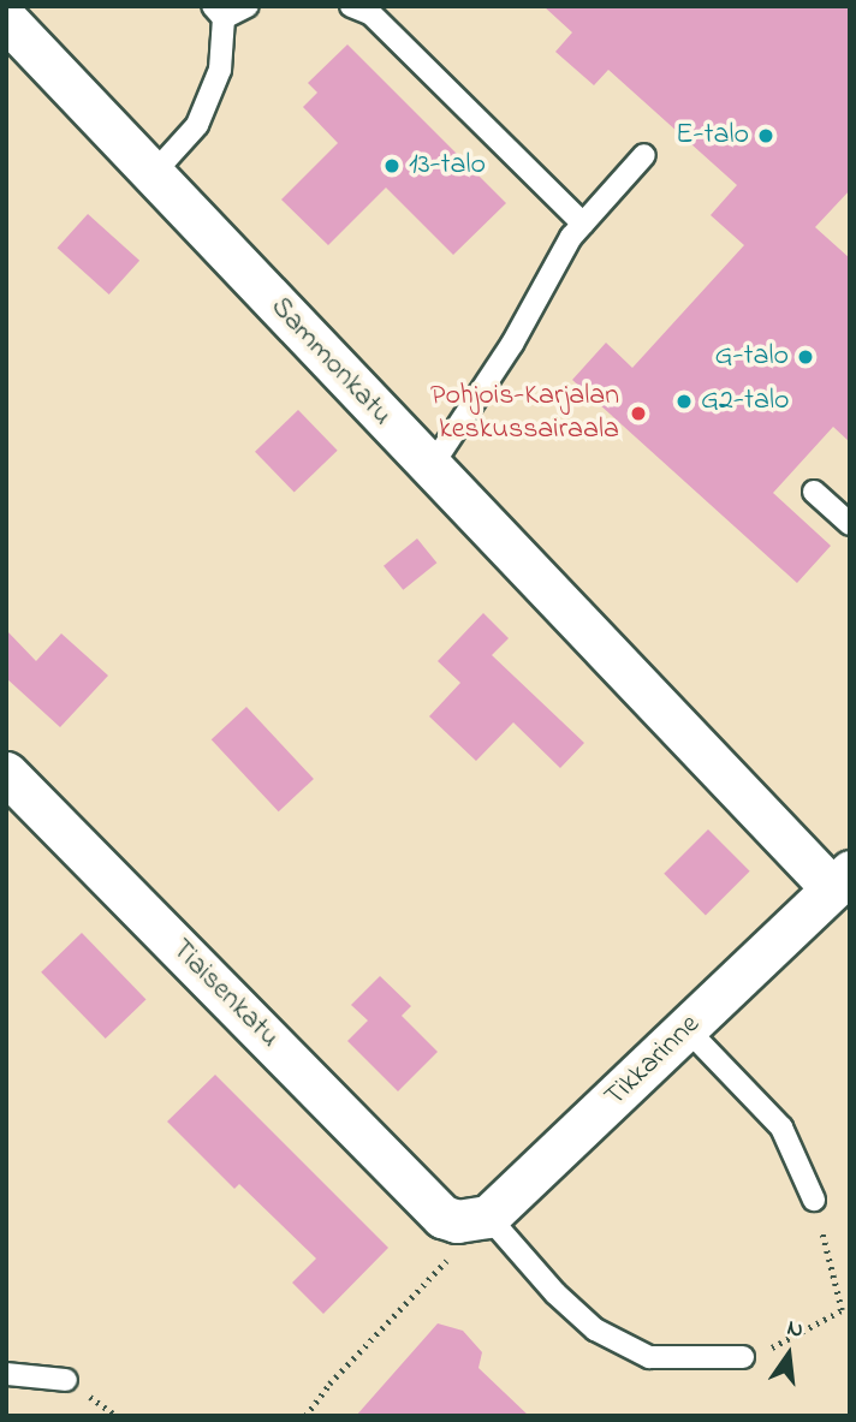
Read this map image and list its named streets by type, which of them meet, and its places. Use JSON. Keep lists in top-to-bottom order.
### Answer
{
  "streets": {
    "street": ["Sammonkatu", "Tiaisenkatu", "Tikkarinne"]
  },
  "crossings": [
    ["Sammonkatu", "Tikkarinne"]
  ],
  "places": [
    "E-talo",
    "13-talo",
    "G-talo",
    "G2-talo",
    "Pohjois-Karjalan keskussairaala"
  ],
  "north": "top"
}
